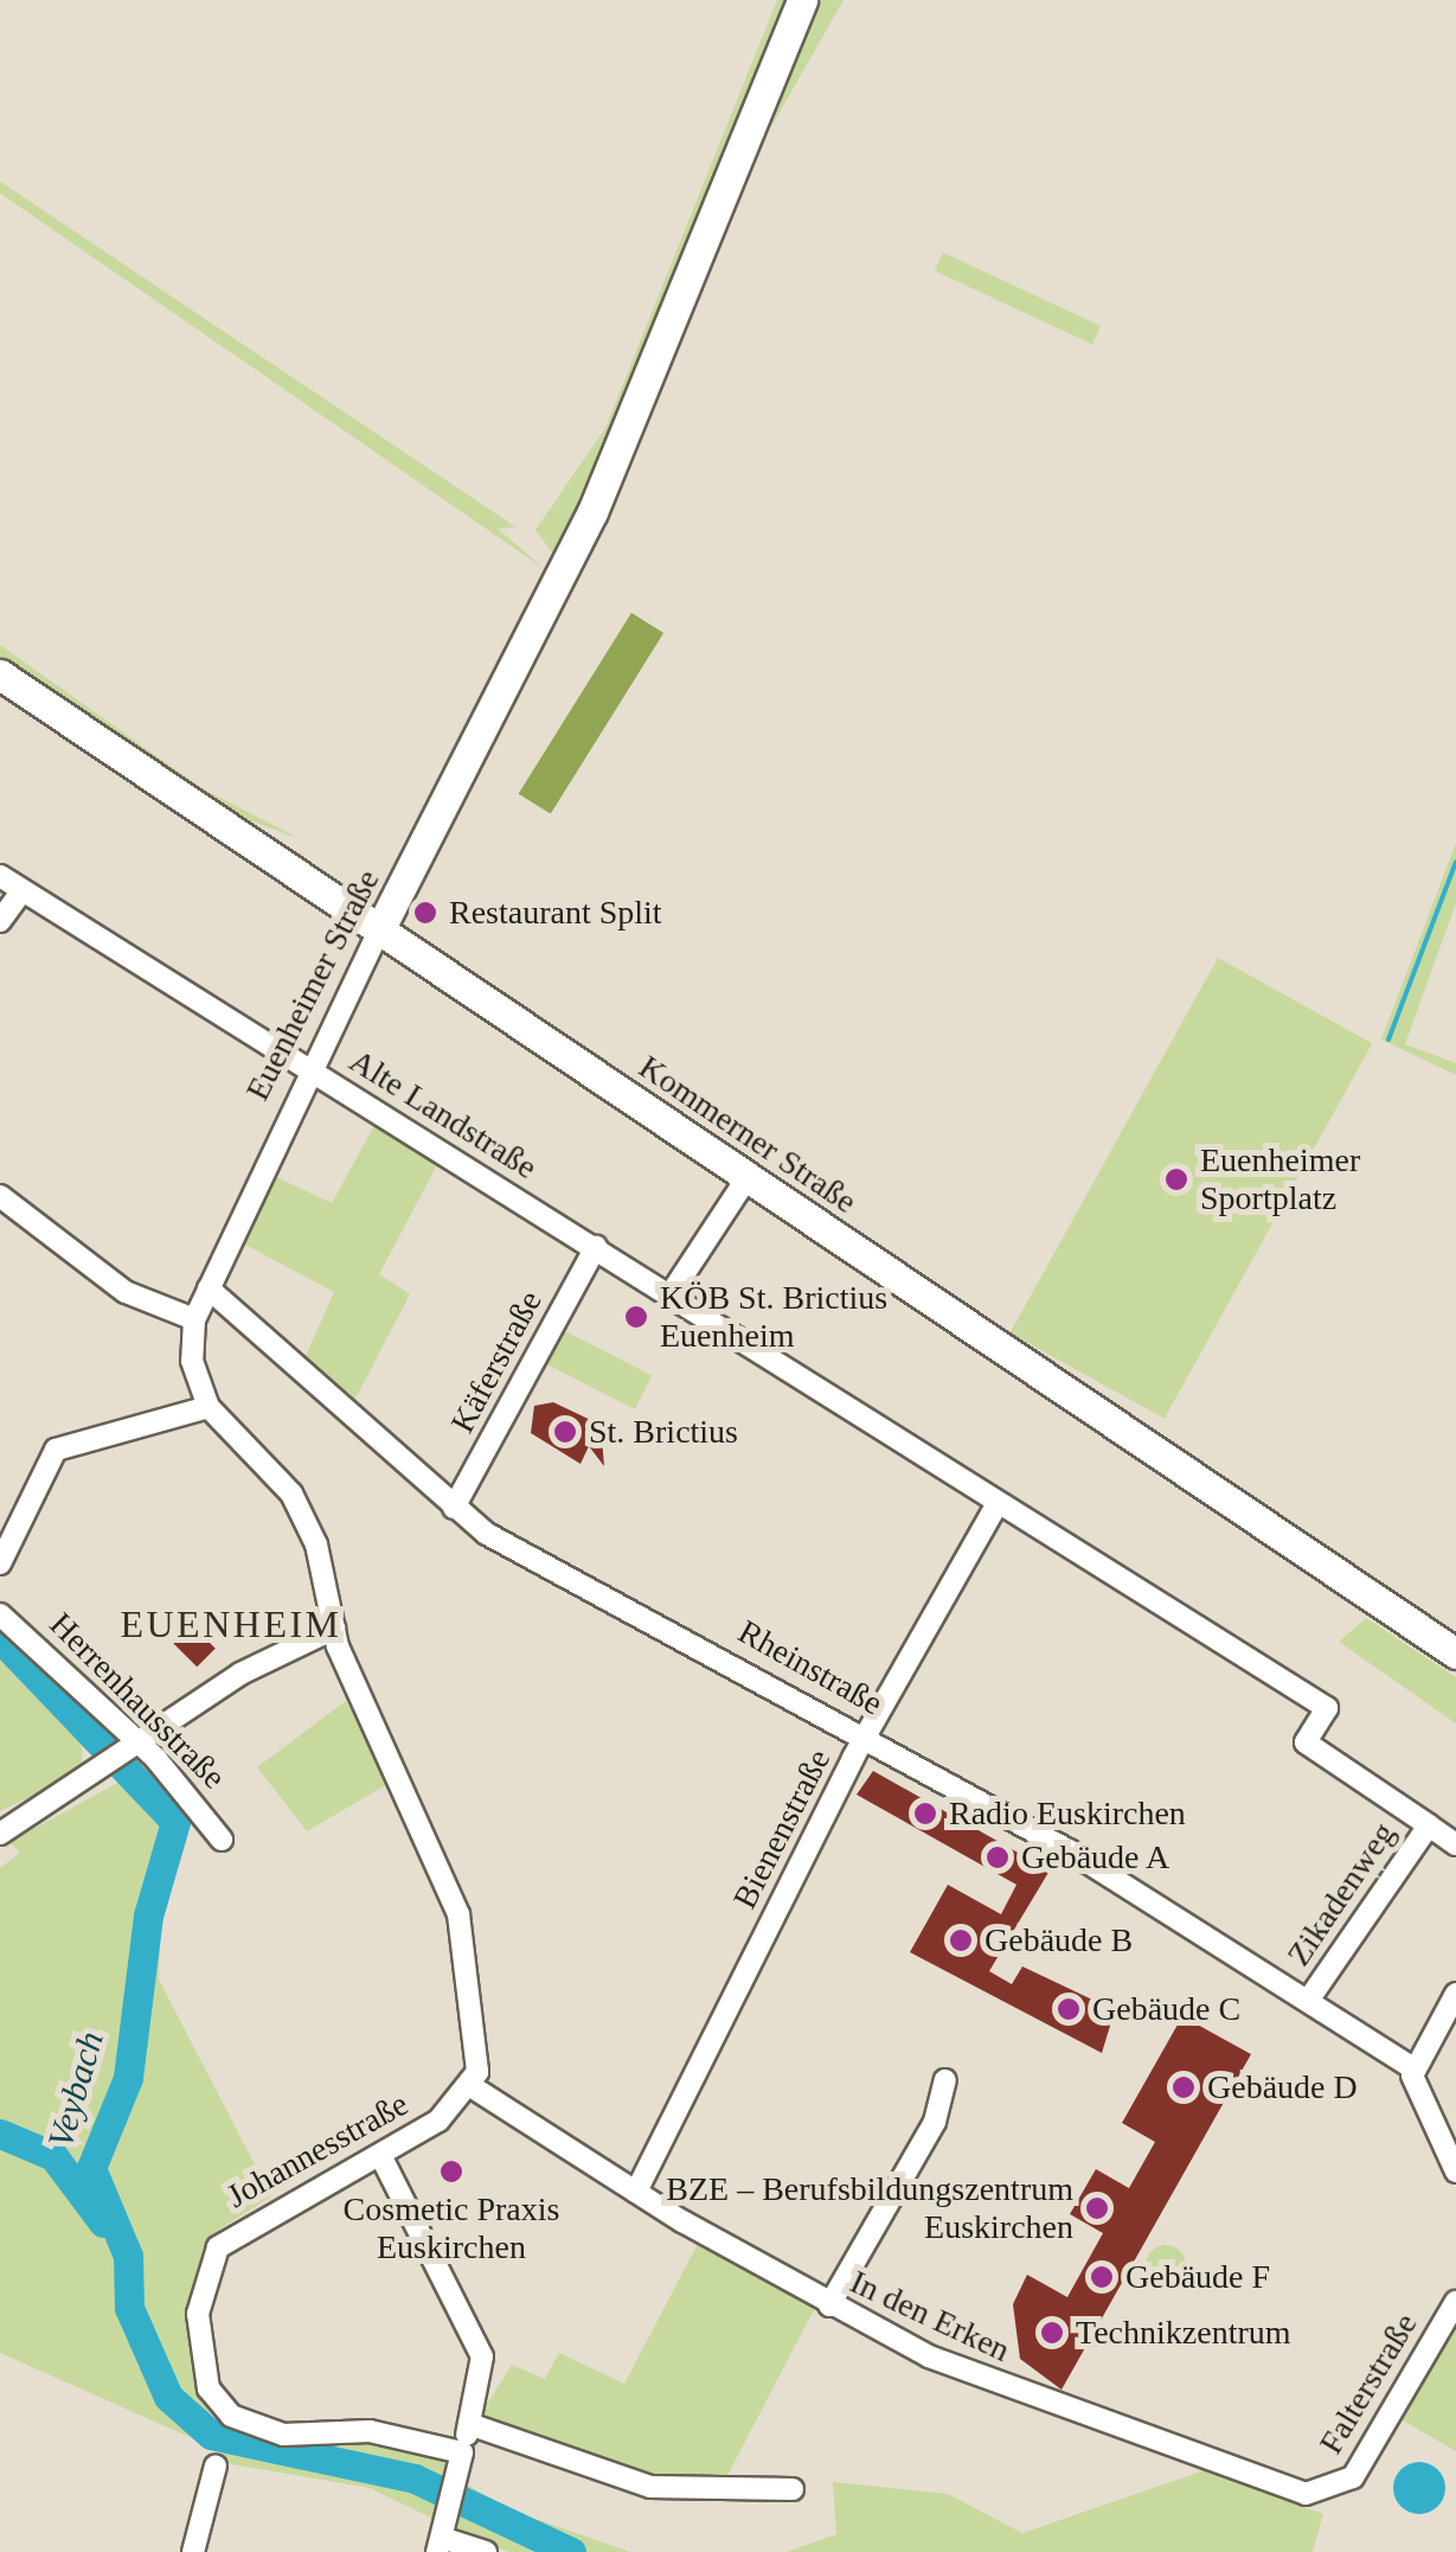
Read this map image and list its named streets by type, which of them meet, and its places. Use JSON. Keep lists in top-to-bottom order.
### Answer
{
  "streets": {
    "main road": ["Euenheimer Straße", "Kommerner Straße"],
    "street": [
      "Alte Landstraße",
      "Käferstraße",
      "Rheinstraße",
      "Herrenhausstraße",
      "Bienenstraße",
      "Zikadenweg",
      "Johannesstraße",
      "In den Erken",
      "Falterstraße"
    ]
  },
  "crossings": [
    ["Euenheimer Straße", "Alte Landstraße"],
    ["Euenheimer Straße", "Kommerner Straße"],
    ["Euenheimer Straße", "Rheinstraße"],
    ["Alte Landstraße", "Käferstraße"],
    ["Alte Landstraße", "Bienenstraße"],
    ["Alte Landstraße", "Zikadenweg"],
    ["Käferstraße", "Rheinstraße"],
    ["Rheinstraße", "Bienenstraße"],
    ["Rheinstraße", "Zikadenweg"],
    ["Bienenstraße", "In den Erken"],
    ["Johannesstraße", "In den Erken"],
    ["In den Erken", "Falterstraße"]
  ],
  "districts": ["EUENHEIM"],
  "water": ["Veybach"],
  "places": [
    "Restaurant Split",
    "Euenheimer Sportplatz",
    "KÖB St. Brictius Euenheim",
    "St. Brictius",
    "Radio Euskirchen",
    "Gebäude A",
    "Gebäude B",
    "Gebäude C",
    "Gebäude D",
    "Cosmetic Praxis Euskirchen",
    "BZE – Berufsbildungszentrum Euskirchen",
    "Gebäude F",
    "Technikzentrum"
  ]
}
